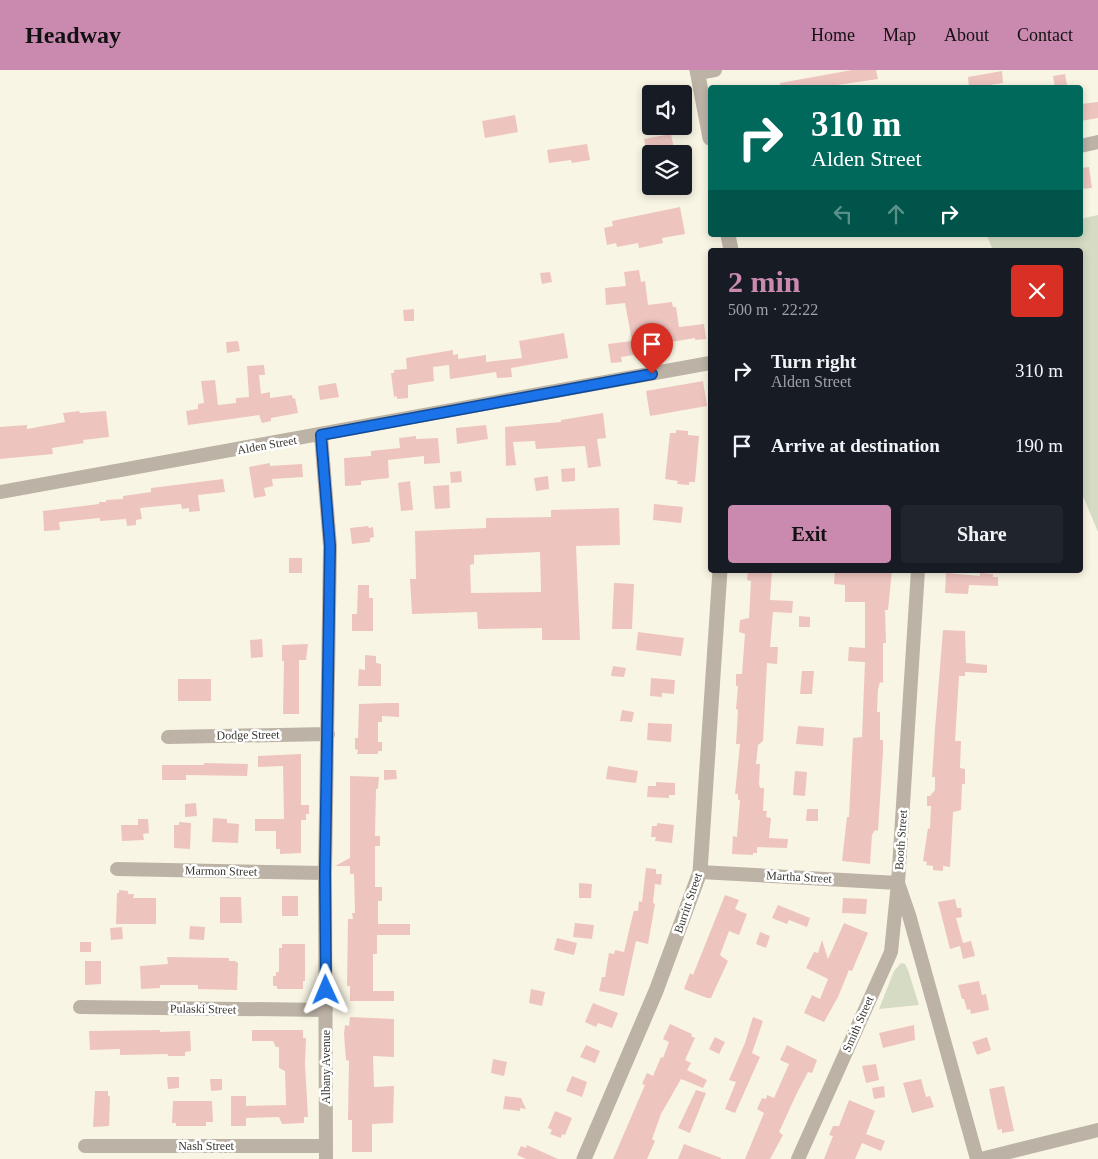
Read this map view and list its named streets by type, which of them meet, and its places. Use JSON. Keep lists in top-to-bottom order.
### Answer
{
  "streets": {
    "street": [
      "Alden Street",
      "Dodge Street",
      "Booth Street",
      "Marmon Street",
      "Martha Street",
      "Burritt Street",
      "Pulaski Street",
      "Smith Street",
      "Albany Avenue",
      "Nash Street"
    ]
  },
  "crossings": [
    ["Alden Street", "Albany Avenue"],
    ["Dodge Street", "Albany Avenue"],
    ["Booth Street", "Martha Street"],
    ["Booth Street", "Smith Street"],
    ["Marmon Street", "Albany Avenue"],
    ["Martha Street", "Burritt Street"],
    ["Martha Street", "Smith Street"],
    ["Pulaski Street", "Albany Avenue"],
    ["Albany Avenue", "Nash Street"]
  ],
  "page": {
    "header": "Headway",
    "nav": [
      "Home",
      "Map",
      "About",
      "Contact"
    ],
    "turn": ["310 m", "Alden Street"],
    "heading": ["2 min", "500 m · 22:22"],
    "list": [
      {
        "name": "Turn right",
        "note": "Alden Street",
        "value": "310 m"
      },
      {
        "name": "Arrive at destination",
        "value": "190 m"
      }
    ],
    "buttons": ["Exit", "Share"]
  }
}
